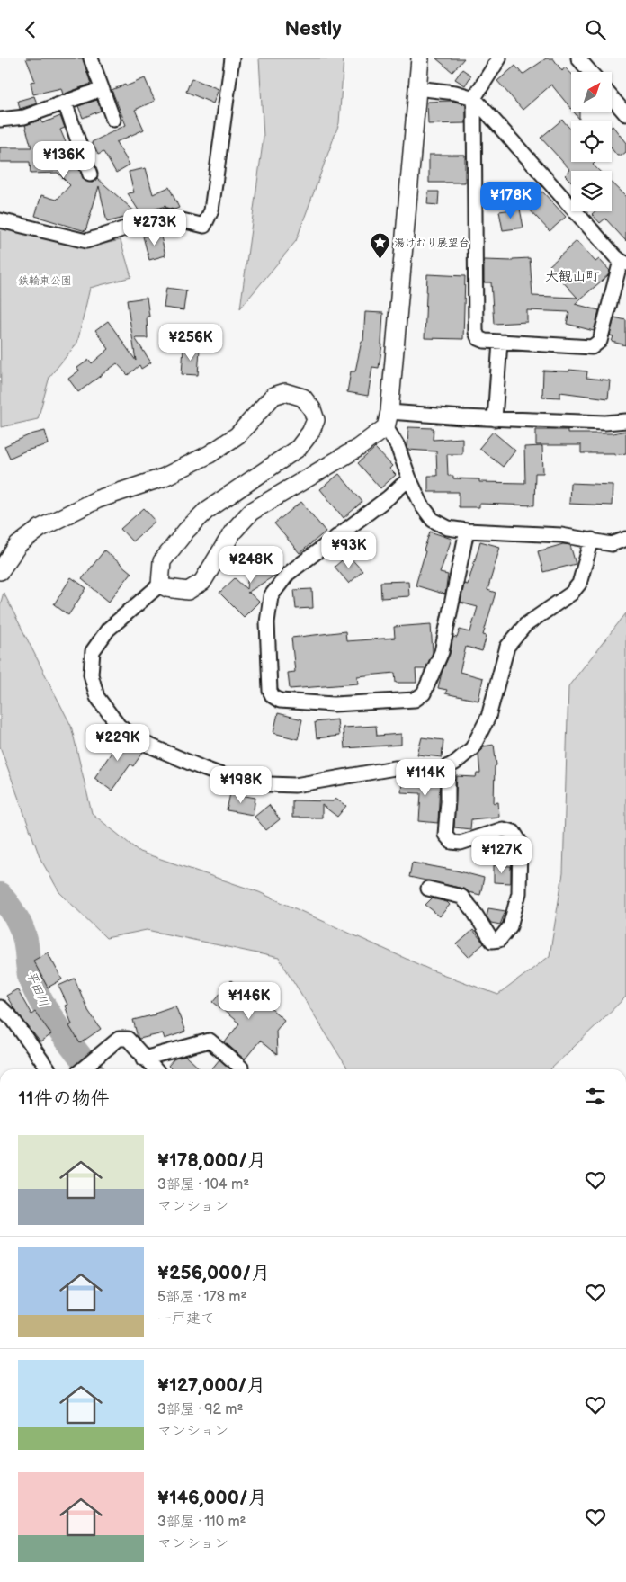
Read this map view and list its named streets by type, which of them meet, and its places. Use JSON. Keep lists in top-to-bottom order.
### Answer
{
  "districts": ["大観山町"],
  "water": ["平田川"],
  "parks": ["鉄輪東公園"],
  "places": {
    "place": ["湯けむり展望台"]
  },
  "north": "top right",
  "page": {
    "header": "Nestly",
    "price": [
      "¥136K",
      "¥178K",
      "¥273K",
      "¥256K",
      "¥93K",
      "¥248K",
      "¥229K",
      "¥114K",
      "¥198K",
      "¥127K",
      "¥146K"
    ],
    "heading": "11件の物件",
    "list": [
      {
        "name": "¥178,000/月",
        "note": "3部屋 · 104 m² · マンション"
      },
      {
        "name": "¥256,000/月",
        "note": "5部屋 · 178 m² · 一戸建て"
      },
      {
        "name": "¥127,000/月",
        "note": "3部屋 · 92 m² · マンション"
      },
      {
        "name": "¥146,000/月",
        "note": "3部屋 · 110 m² · マンション"
      }
    ]
  }
}
